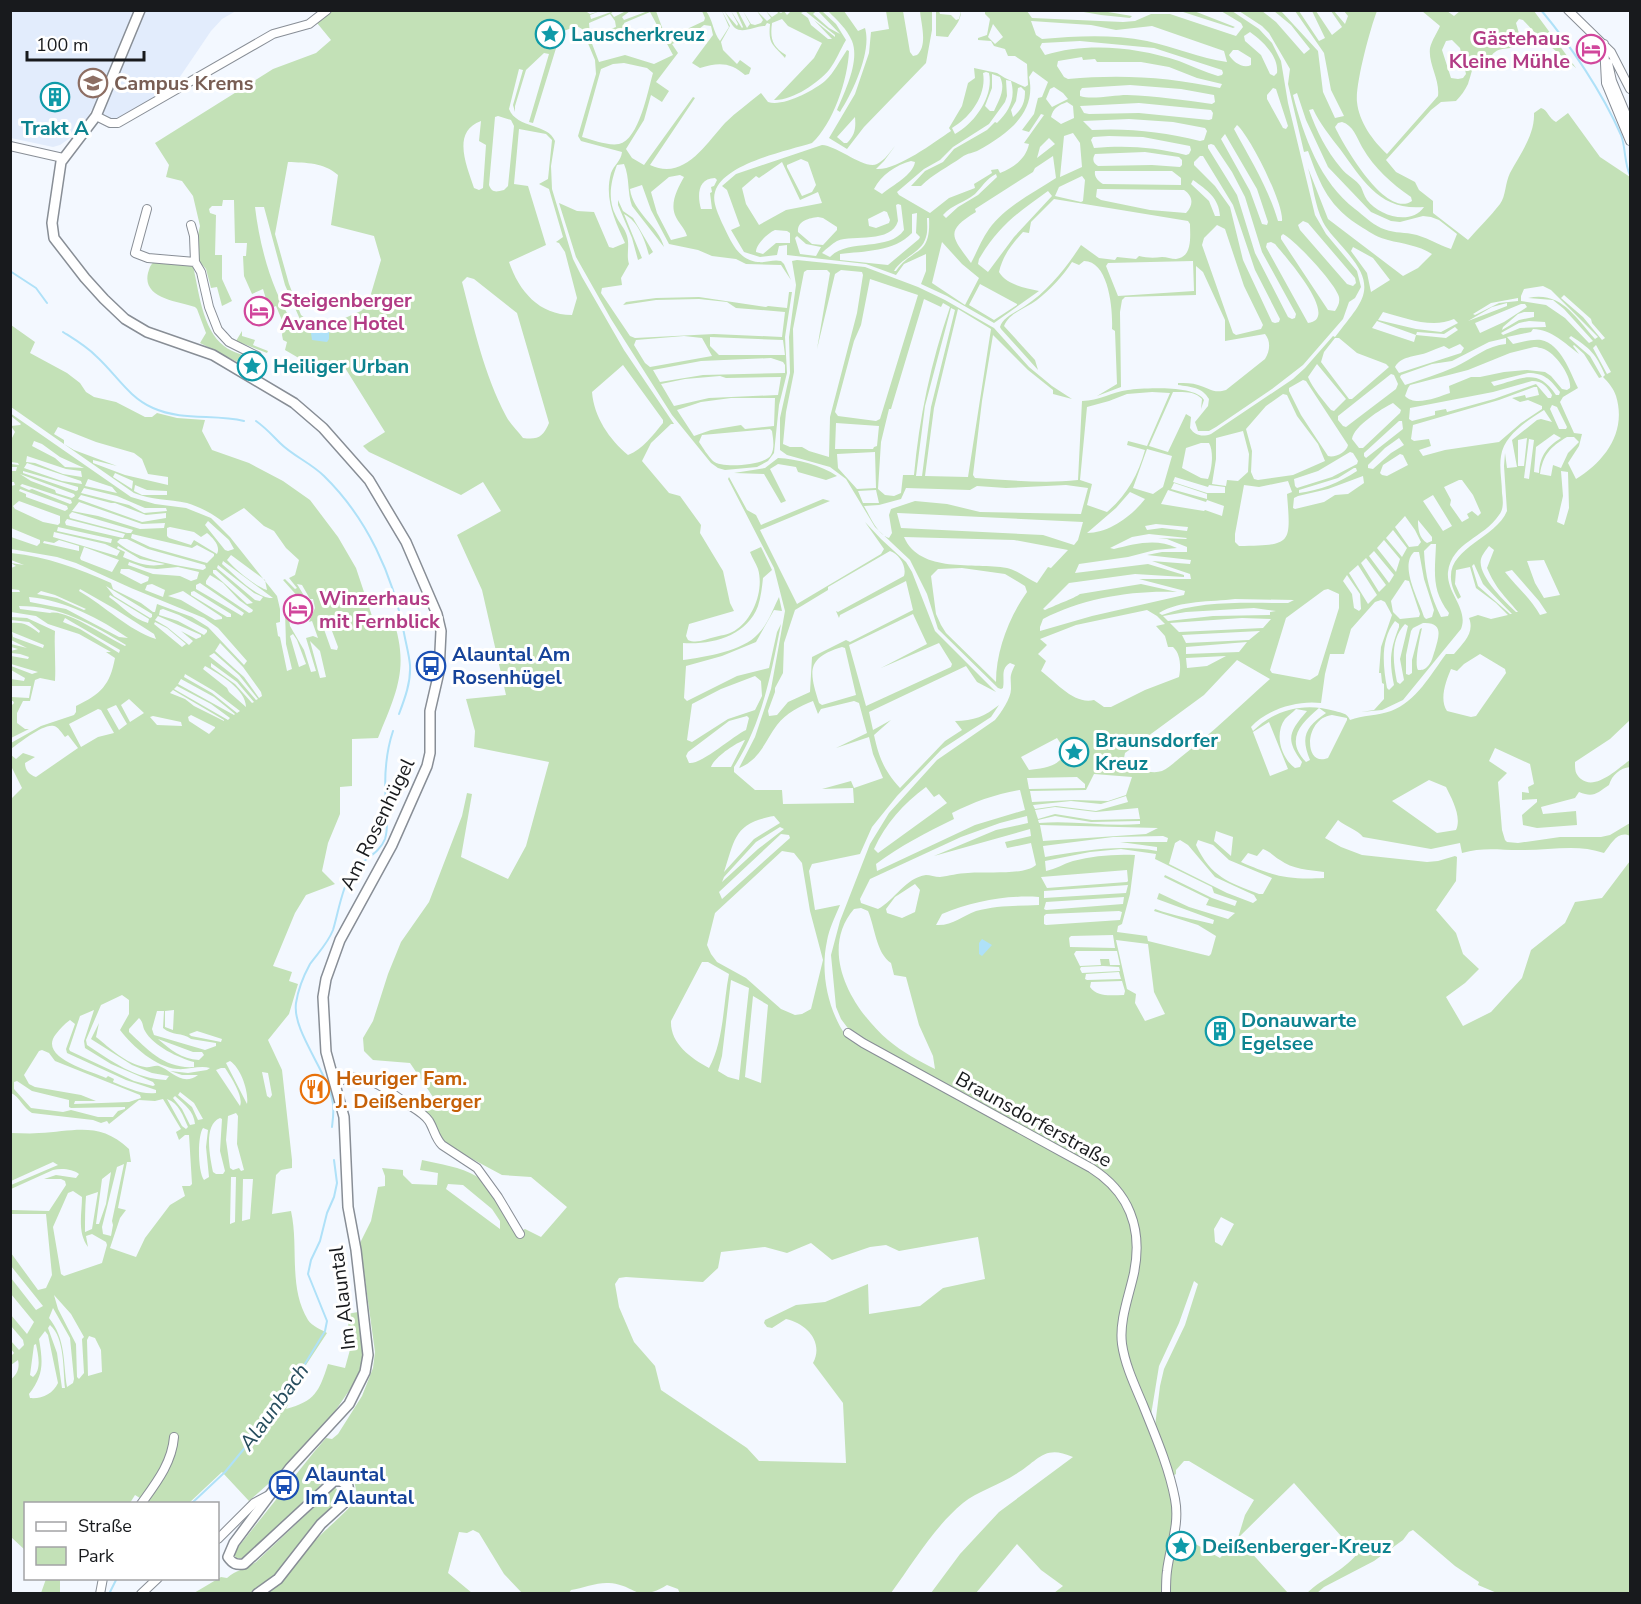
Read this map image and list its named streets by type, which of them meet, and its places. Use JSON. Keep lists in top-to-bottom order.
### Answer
{
  "streets": {
    "street": ["Am Rosenhügel", "Braunsdorferstraße", "Im Alauntal"]
  },
  "crossings": [
    ["Am Rosenhügel", "Im Alauntal"]
  ],
  "water": ["Alaunbach"],
  "places": {
    "place": [
      "Lauscherkreuz",
      "Heiliger Urban",
      "Braunsdorfer Kreuz",
      "Deißenberger-Kreuz"
    ],
    "hotel": ["Gästehaus Kleine Mühle", "Steigenberger Avance Hotel", "Winzerhaus mit Fernblick"],
    "school or university": ["Campus Krems"],
    "building": ["Trakt A", "Donauwarte Egelsee"],
    "bus stop": ["Alauntal Am Rosenhügel", "Alauntal Im Alauntal"],
    "restaurant": ["Heuriger Fam. J. Deißenberger"]
  },
  "legend": ["Straße", "Park"],
  "scale_bar": "100 m"
}
